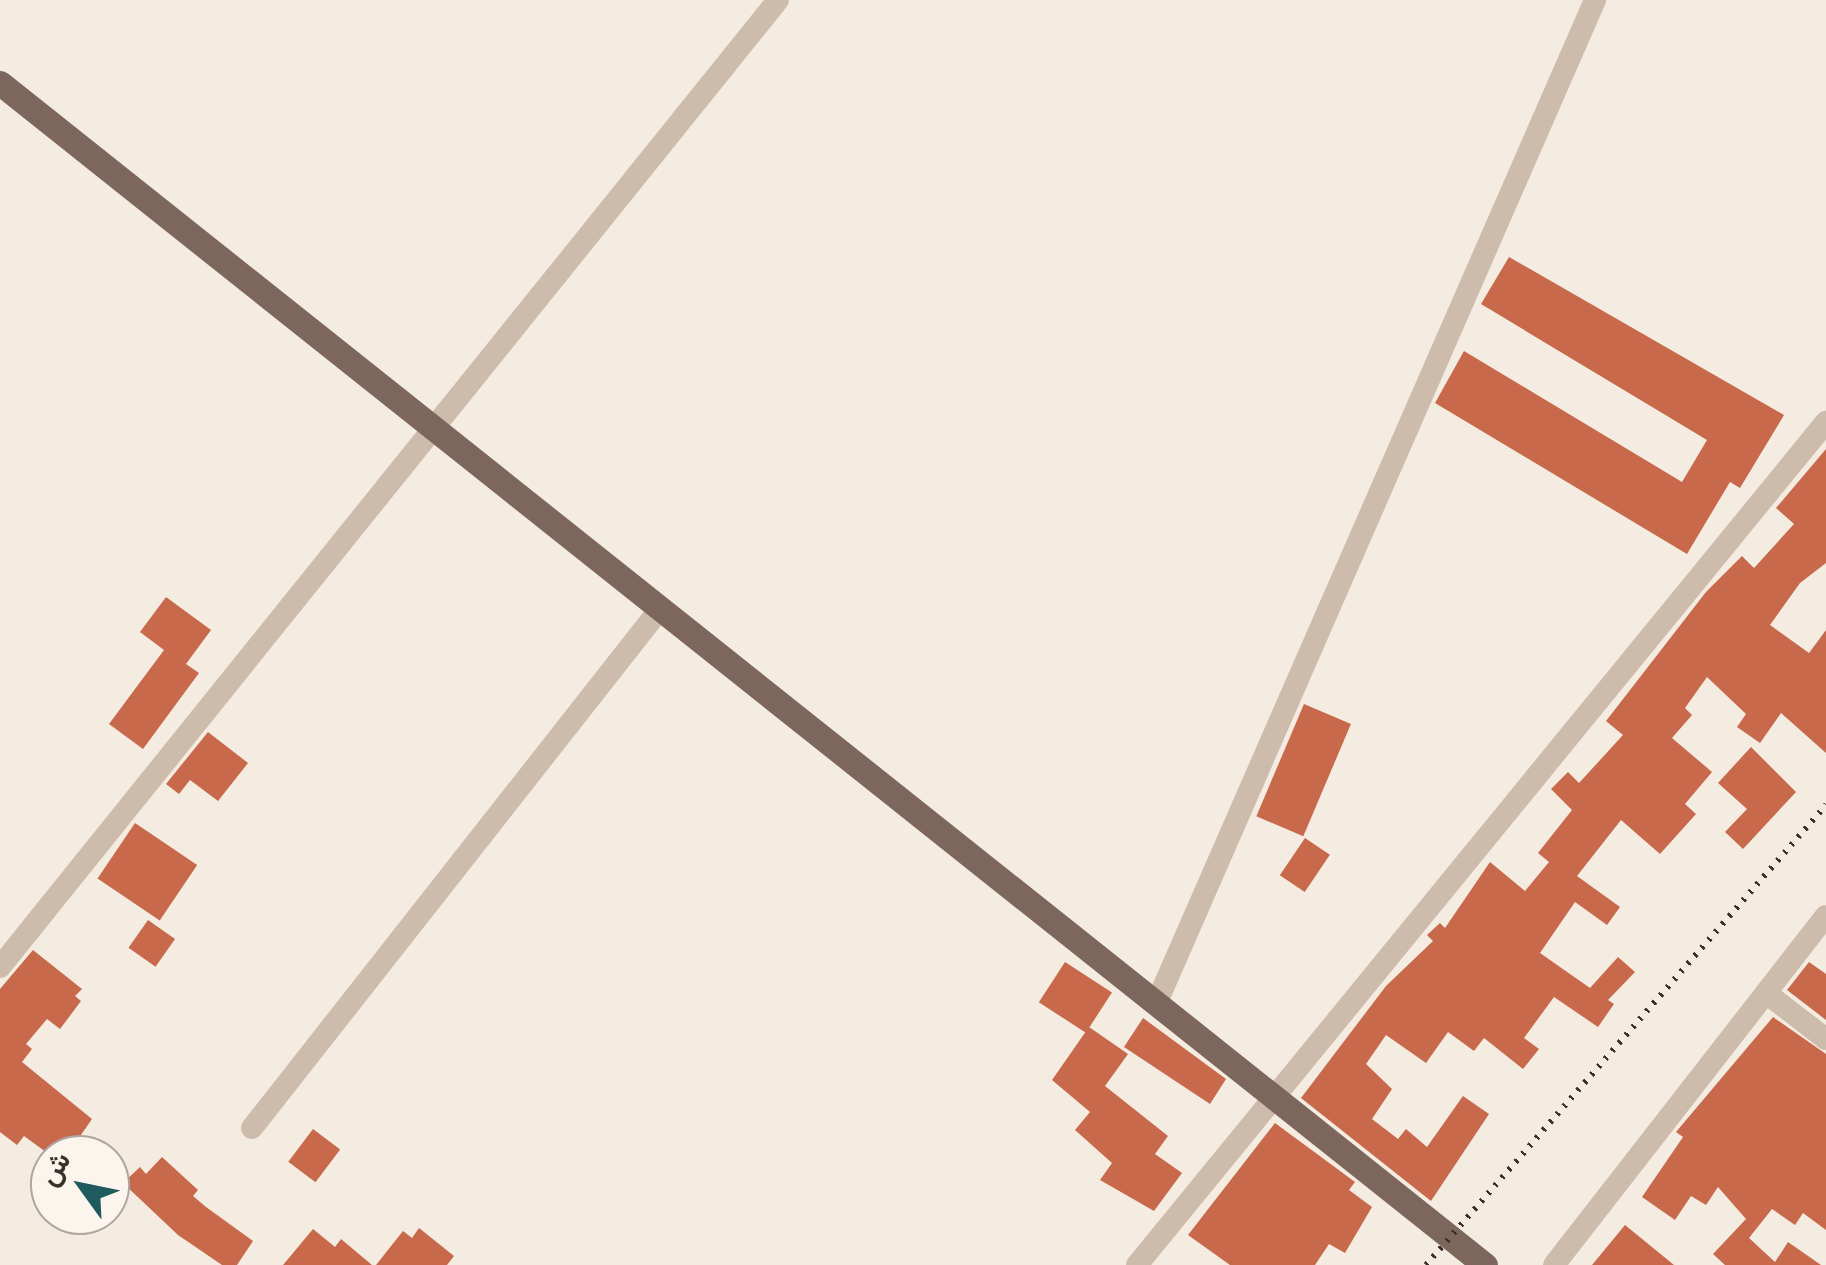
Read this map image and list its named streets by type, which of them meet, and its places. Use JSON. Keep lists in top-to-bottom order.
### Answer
{
  "north": "top left"
}
